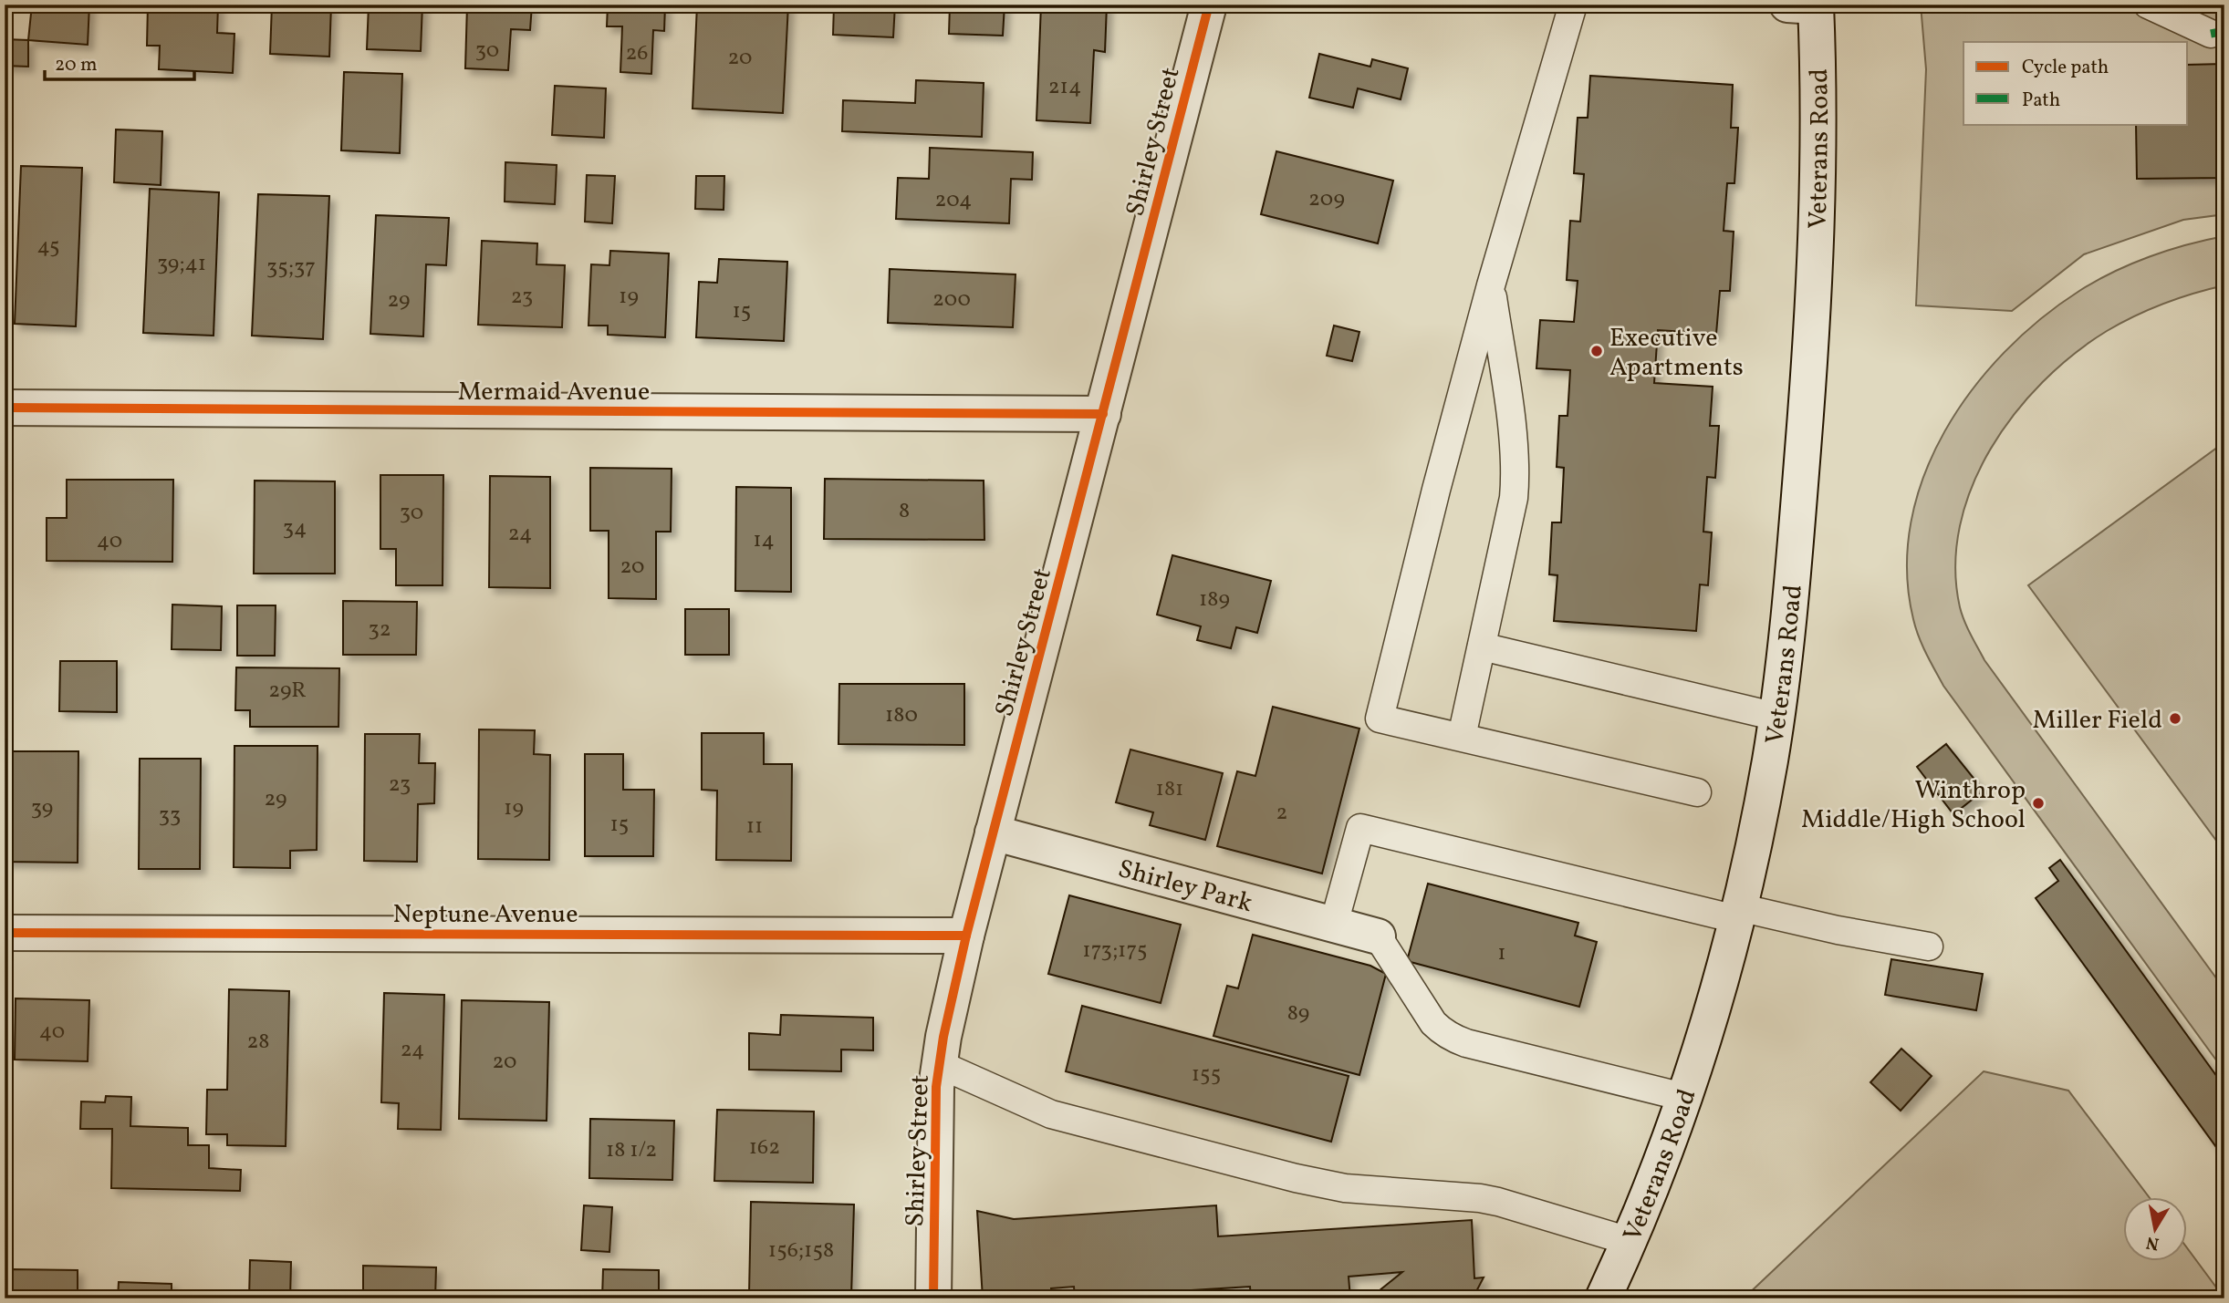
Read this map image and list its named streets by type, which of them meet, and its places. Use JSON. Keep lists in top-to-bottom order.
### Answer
{
  "streets": {
    "street": [
      "Shirley Street",
      "Veterans Road",
      "Mermaid Avenue",
      "Shirley Park",
      "Neptune Avenue"
    ]
  },
  "crossings": [
    ["Shirley Street", "Mermaid Avenue"],
    ["Shirley Street", "Shirley Park"],
    ["Shirley Street", "Neptune Avenue"]
  ],
  "places": ["Executive Apartments", "Miller Field", "Winthrop Middle/High School"],
  "house_numbers": [
    "30",
    "26",
    "20",
    "214",
    "209",
    "204",
    "45",
    "39;41",
    "35;37",
    "23",
    "19",
    "200",
    "29",
    "15",
    "8",
    "30",
    "34",
    "24",
    "14",
    "40",
    "20",
    "189",
    "32",
    "29R",
    "180",
    "23",
    "181",
    "29",
    "39",
    "19",
    "2",
    "33",
    "15",
    "11",
    "173;175",
    "1",
    "89",
    "40",
    "28",
    "24",
    "20",
    "155",
    "162",
    "18 1/2",
    "156;158"
  ],
  "legend": ["Cycle path", "Path"],
  "scale_bar": "20 m",
  "north": "bottom"
}
